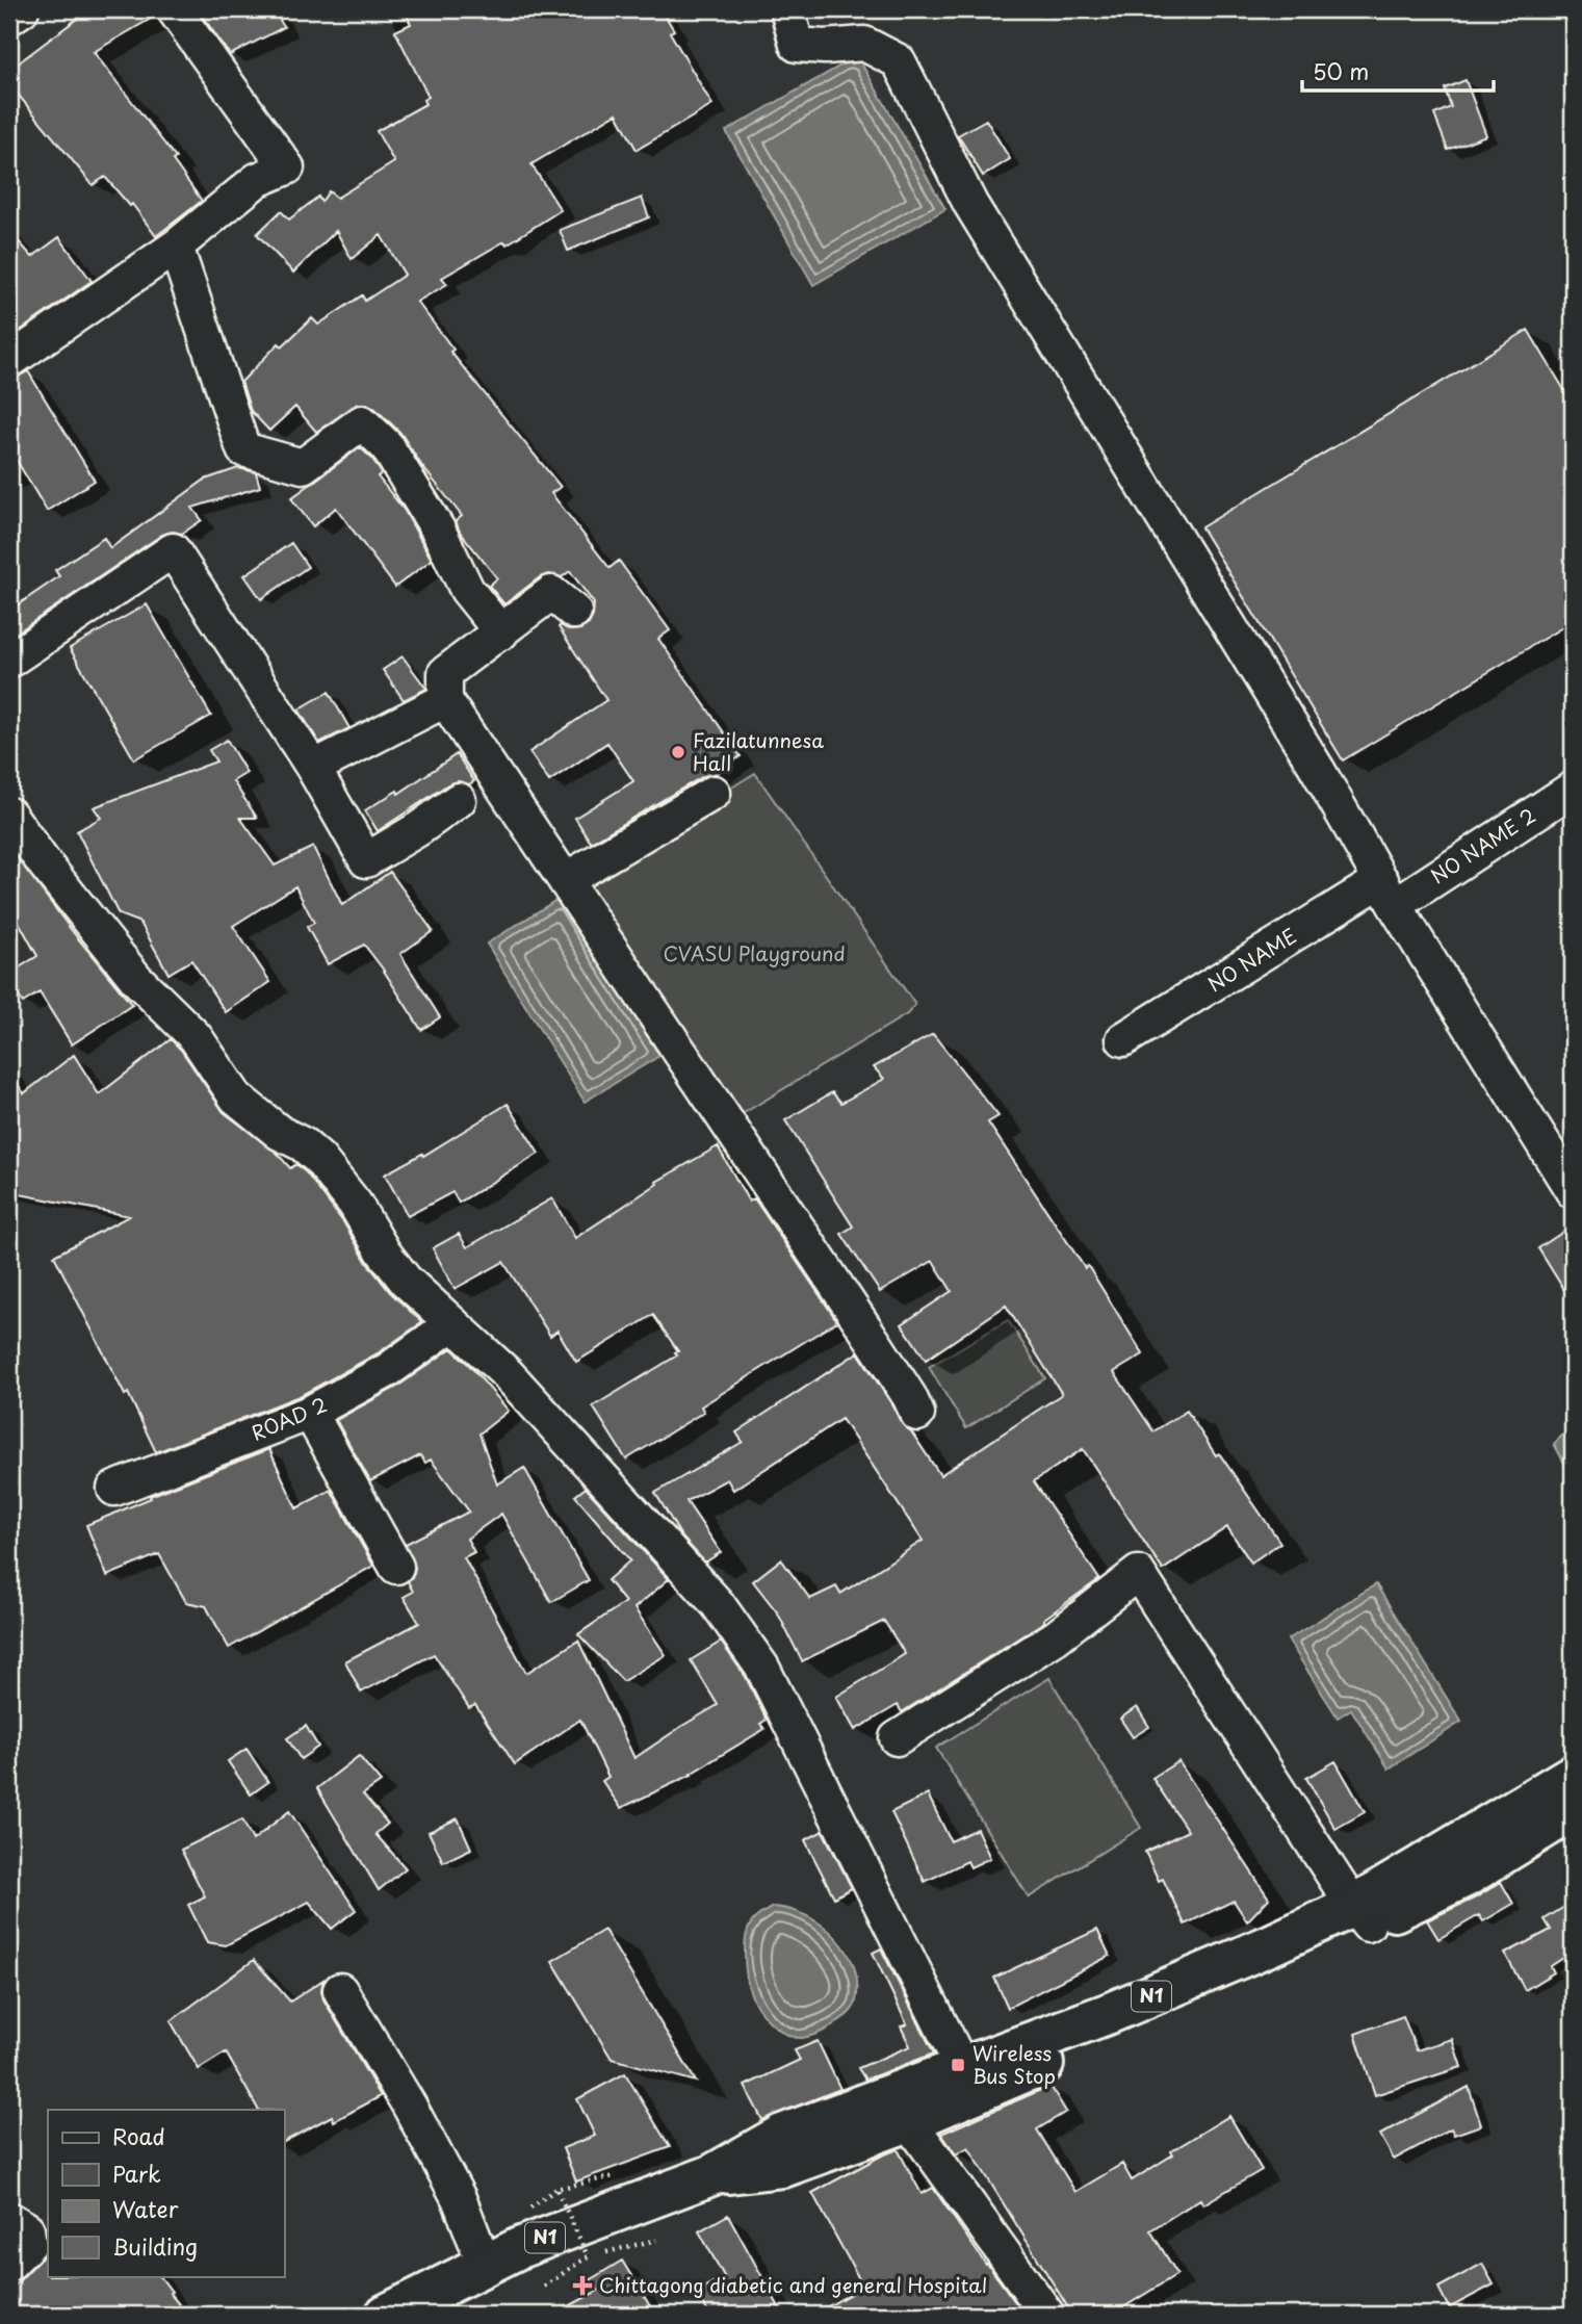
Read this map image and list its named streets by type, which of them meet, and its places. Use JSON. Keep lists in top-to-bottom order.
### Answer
{
  "streets": {
    "highway": ["N1"],
    "street": ["NO NAME 2", "NO NAME", "ROAD 2"]
  },
  "crossings": [
    ["NO NAME 2", "NO NAME"]
  ],
  "parks": ["CVASU Playground"],
  "places": {
    "other": ["Fazilatunnesa Hall"],
    "transit": ["Wireless Bus Stop"],
    "health": ["Chittagong diabetic and general Hospital"]
  },
  "legend": [
    "Road",
    "Park",
    "Water",
    "Building"
  ],
  "scale_bar": "50 m"
}
